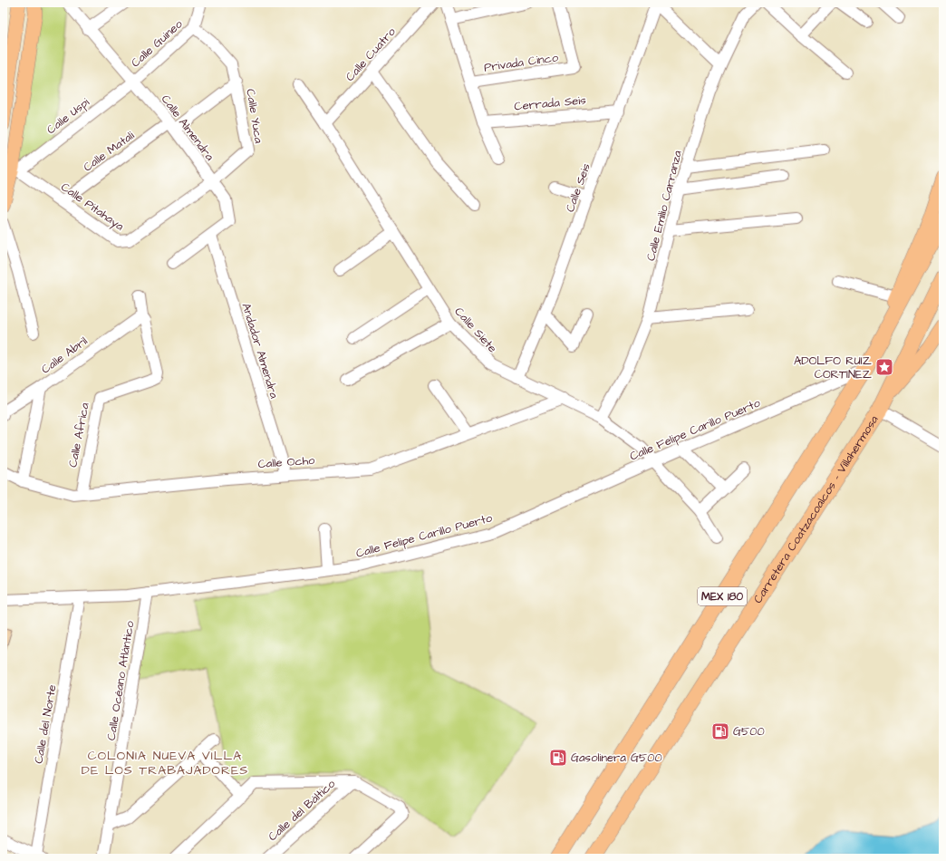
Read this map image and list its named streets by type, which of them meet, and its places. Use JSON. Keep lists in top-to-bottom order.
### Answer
{
  "streets": {
    "highway": ["Carretera Coatzacoalcos - Villahermosa", "MEX 180"],
    "street": [
      "Calle Guineo",
      "Calle Cuatro",
      "Privada Cinco",
      "Cerrada Seis",
      "Calle Uspi",
      "Calle Yuca",
      "Calle Almendra",
      "Calle Matali",
      "Calle Seis",
      "Calle Emilio Carranza",
      "Calle Pitahaya",
      "Calle Siete",
      "Andador Almendra",
      "Calle Abril",
      "Calle Felipe Carillo Puerto",
      "Calle Africa",
      "Calle Ocho",
      "Calle Océano Atlántico",
      "Calle del Norte",
      "Calle del Báltico"
    ]
  },
  "crossings": [
    ["Calle Guineo", "Calle Uspi"],
    ["Calle Guineo", "Calle Almendra"],
    ["Calle Cuatro", "Calle Siete"],
    ["Cerrada Seis", "Calle Seis"],
    ["Calle Uspi", "Calle Almendra"],
    ["Calle Uspi", "Calle Pitahaya"],
    ["Calle Yuca", "Calle Almendra"],
    ["Calle Yuca", "Calle Matali"],
    ["Calle Yuca", "Calle Pitahaya"],
    ["Calle Almendra", "Calle Matali"],
    ["Calle Almendra", "Calle Pitahaya"],
    ["Calle Almendra", "Andador Almendra"],
    ["Calle Matali", "Calle Pitahaya"],
    ["Calle Seis", "Calle Siete"],
    ["Calle Emilio Carranza", "Calle Siete"],
    ["Calle Siete", "Calle Felipe Carillo Puerto"],
    ["Calle Siete", "Calle Ocho"],
    ["Andador Almendra", "Calle Ocho"],
    ["Calle Abril", "Calle Africa"],
    ["Calle Felipe Carillo Puerto", "MEX 180"],
    ["Calle Felipe Carillo Puerto", "Calle Océano Atlántico"],
    ["Calle Felipe Carillo Puerto", "Calle del Norte"],
    ["Calle Africa", "Calle Ocho"]
  ],
  "districts": ["COLONIA NUEVA VILLA DE LOS TRABAJADORES"],
  "places": {
    "place": ["ADOLFO RUIZ CORTINEZ"],
    "fuel station": ["G500", "Gasolinera G500"]
  }
}
